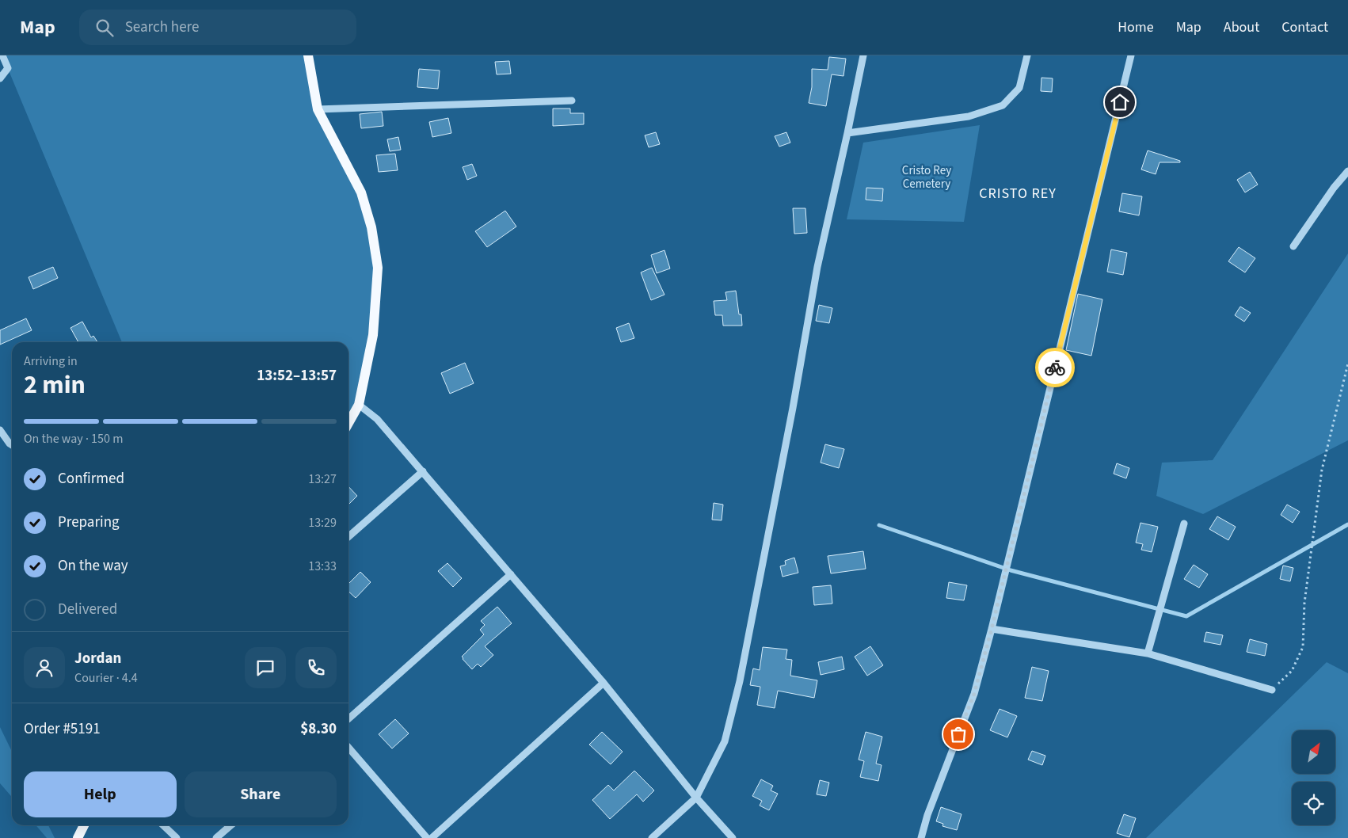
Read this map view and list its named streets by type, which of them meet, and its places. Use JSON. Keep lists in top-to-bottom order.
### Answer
{
  "districts": ["CRISTO REY"],
  "parks": ["Cristo Rey Cemetery"],
  "north": "top right",
  "page": {
    "header": "Map",
    "search": "Search here",
    "nav": [
      "Home",
      "Map",
      "About",
      "Contact"
    ],
    "heading": ["2 min", "Arriving in", "13:52–13:57"],
    "panel": [
      "Jordan",
      "Courier · 4.4",
      "Order #5191",
      "$8.30"
    ],
    "bar": "On the way · 150 m",
    "list": [
      ["Confirmed", "13:27"],
      ["Preparing", "13:29"],
      ["On the way", "13:33"],
      "Delivered"
    ],
    "buttons": ["Help", "Share"]
  }
}
